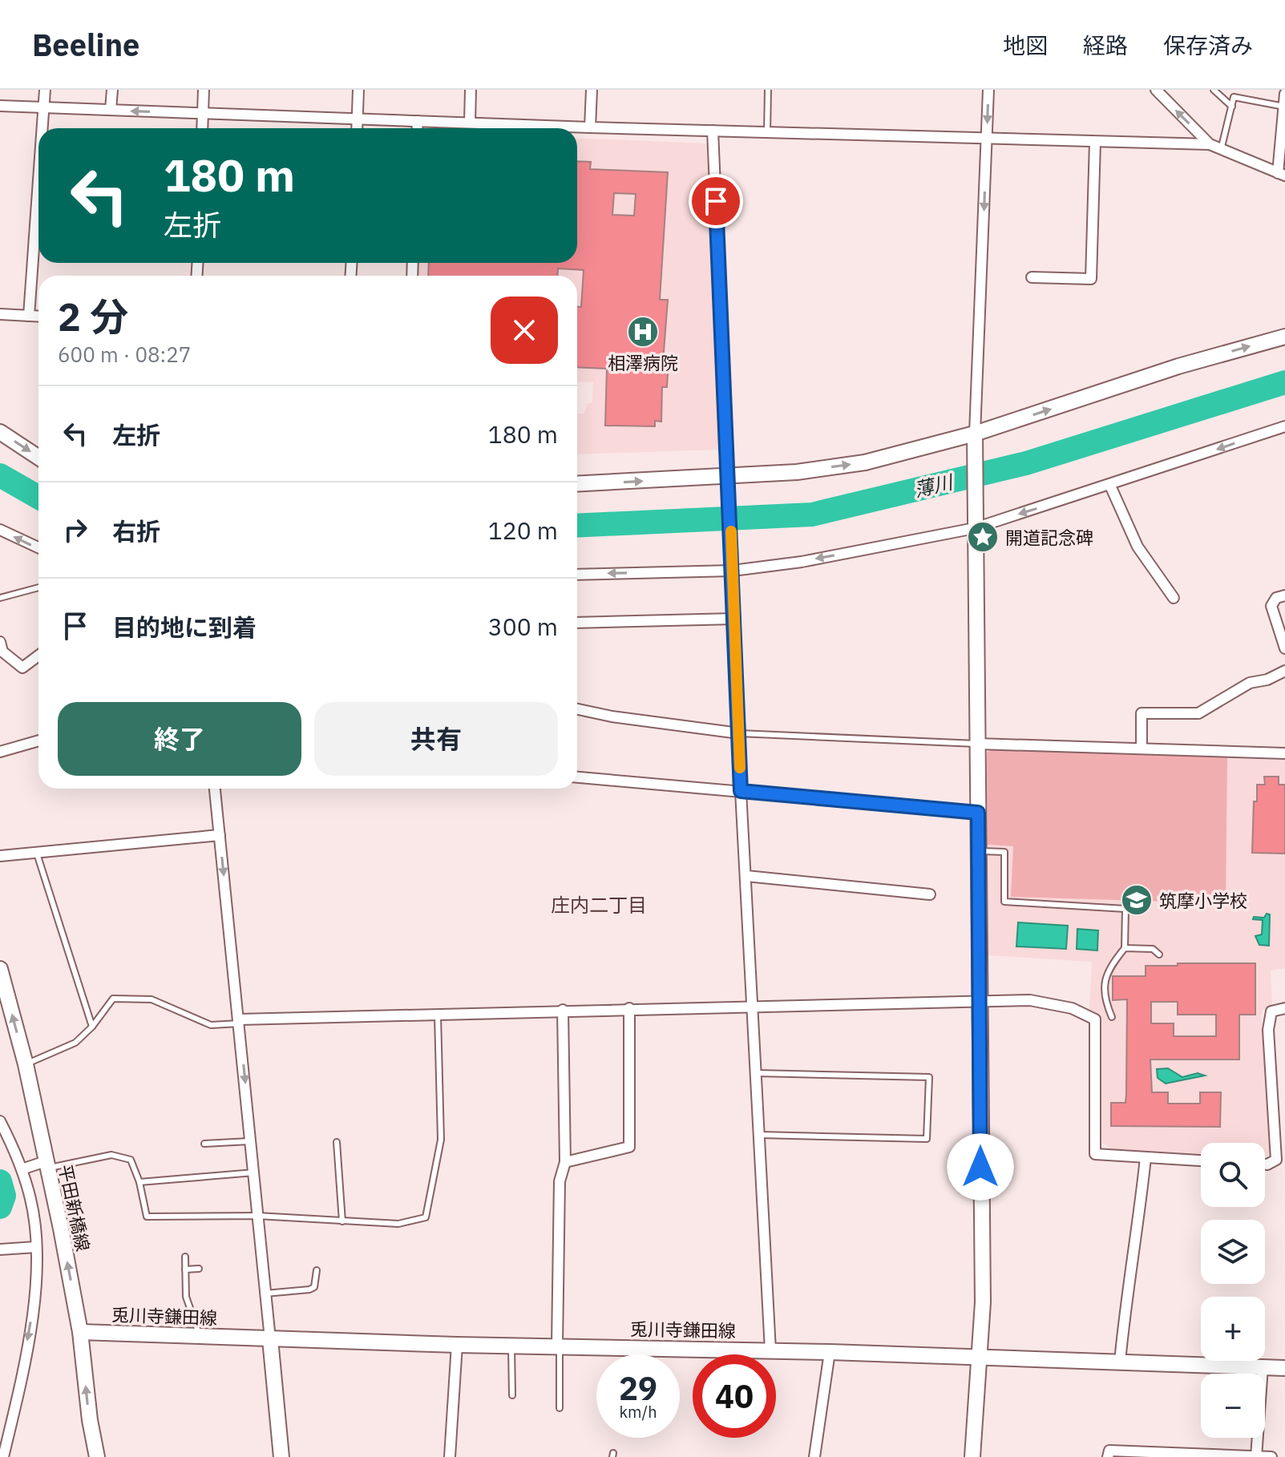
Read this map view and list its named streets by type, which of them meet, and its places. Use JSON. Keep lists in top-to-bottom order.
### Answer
{
  "streets": {
    "street": ["平田新橋線", "兎川寺鎌田線"]
  },
  "crossings": [
    ["平田新橋線", "兎川寺鎌田線"]
  ],
  "districts": ["庄内二丁目"],
  "water": ["薄川"],
  "places": {
    "hospital": ["相澤病院"],
    "place": ["開道記念碑"],
    "school or university": ["筑摩小学校"]
  },
  "page": {
    "header": "Beeline",
    "nav": ["地図", "経路", "保存済み"],
    "turn": ["180 m", "左折"],
    "heading": ["2 分", "600 m · 08:27"],
    "list": [
      {
        "name": "左折",
        "value": "180 m"
      },
      {
        "name": "右折",
        "value": "120 m"
      },
      {
        "name": "目的地に到着",
        "value": "300 m"
      }
    ],
    "buttons": ["終了", "共有"],
    "map_buttons": ["+", "−"],
    "speed": "29 km/h",
    "limit": "40"
  }
}
